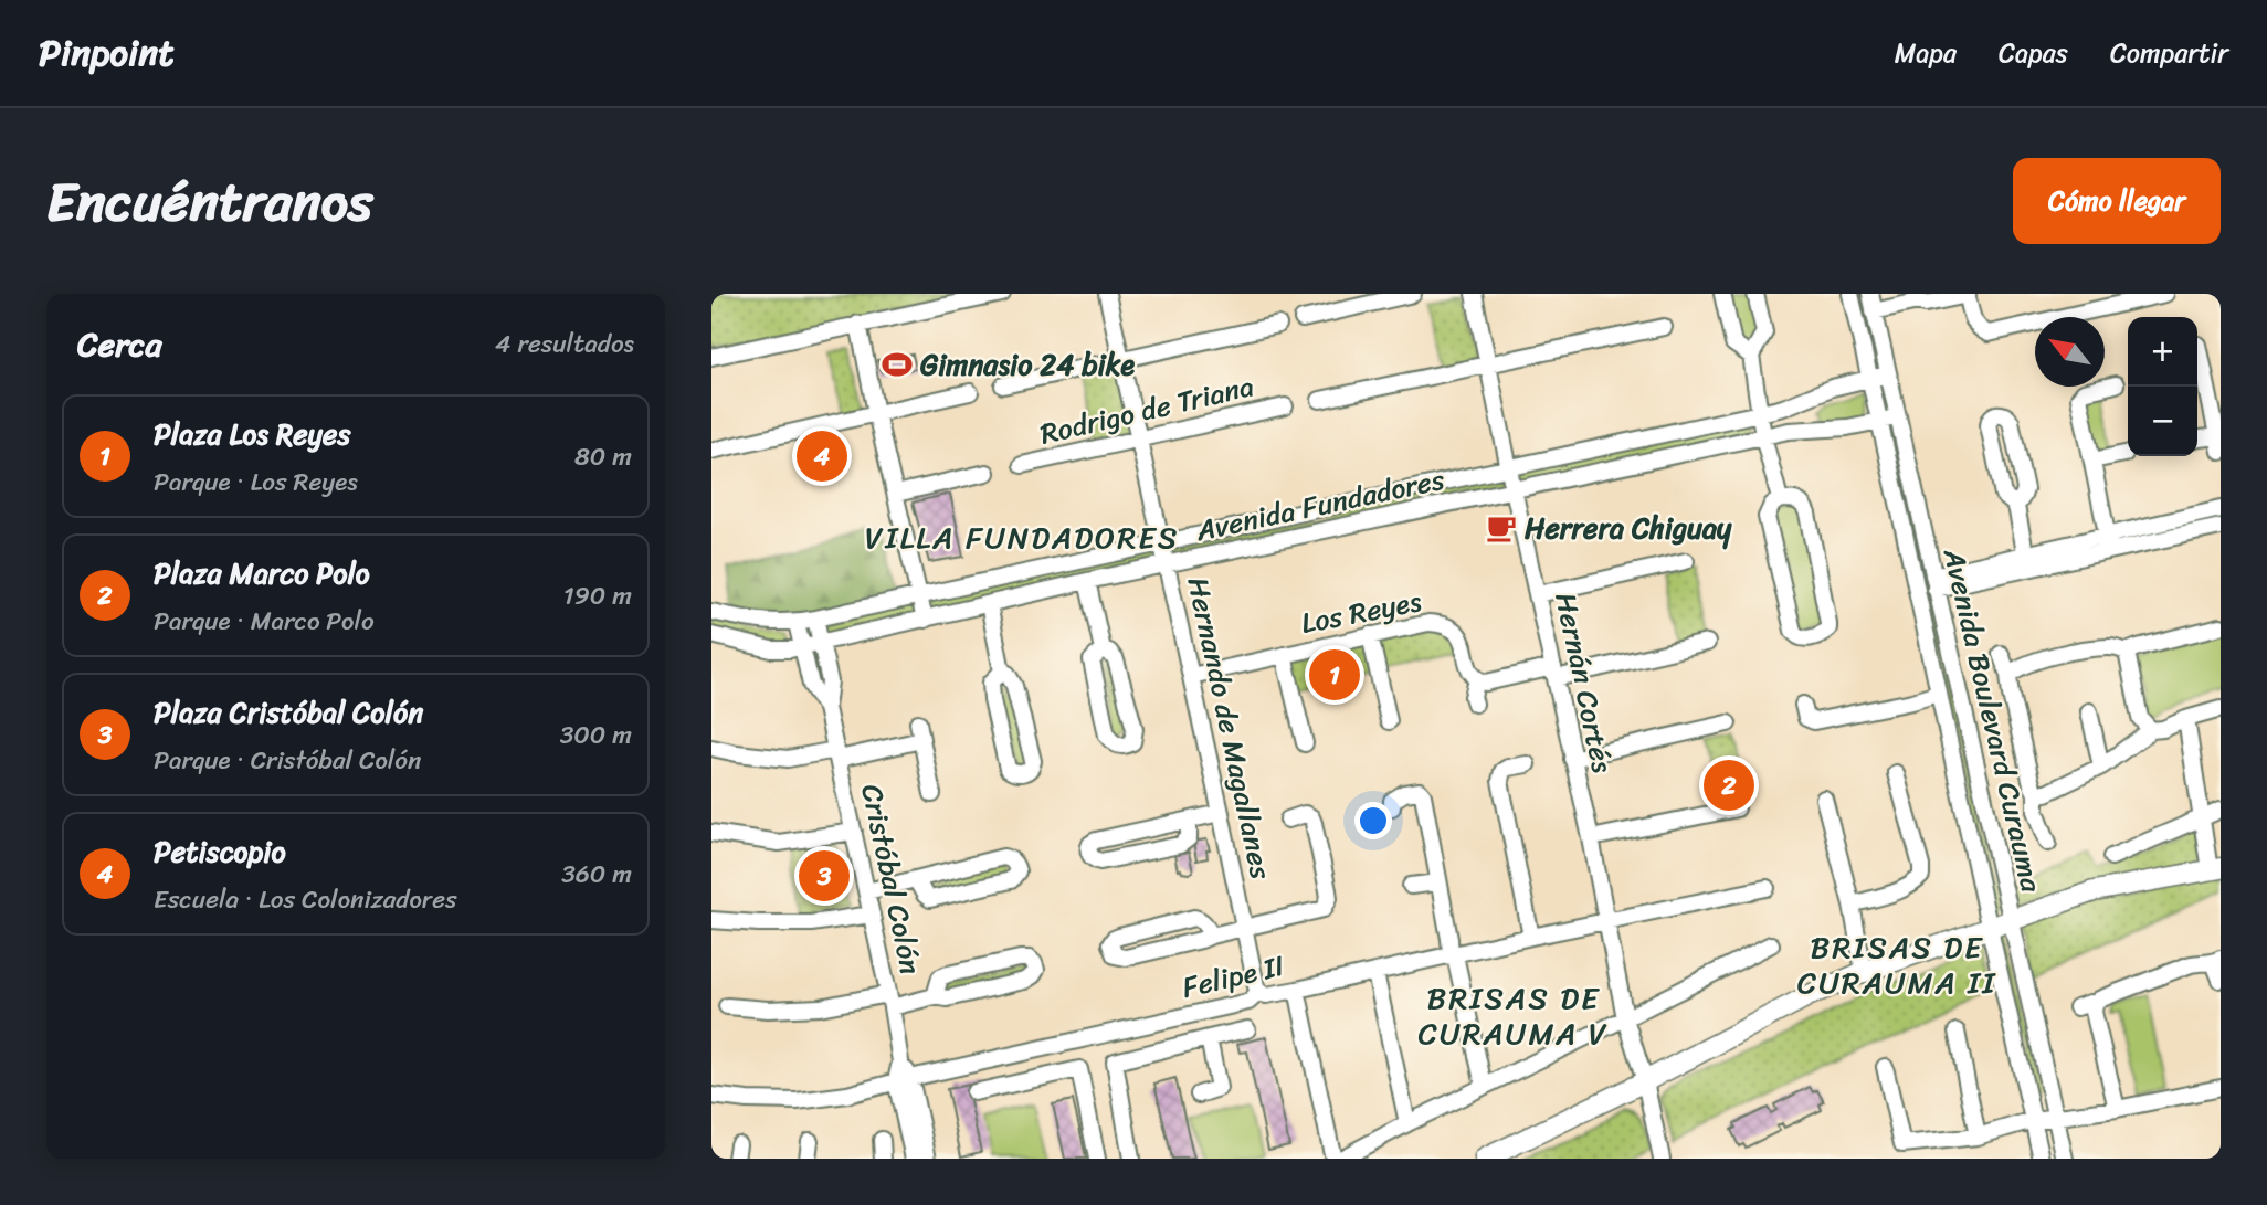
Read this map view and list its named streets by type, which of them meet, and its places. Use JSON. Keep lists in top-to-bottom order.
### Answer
{
  "streets": {
    "street": [
      "Rodrigo de Triana",
      "Avenida Fundadores",
      "Los Reyes",
      "Hernán Cortés",
      "Avenida Boulevard Curauma",
      "Hernando de Magallanes",
      "Cristóbal Colón",
      "Felipe II"
    ]
  },
  "crossings": [
    ["Rodrigo de Triana", "Hernando de Magallanes"],
    ["Avenida Fundadores", "Hernán Cortés"],
    ["Avenida Fundadores", "Avenida Boulevard Curauma"],
    ["Avenida Fundadores", "Hernando de Magallanes"],
    ["Avenida Fundadores", "Cristóbal Colón"],
    ["Los Reyes", "Hernando de Magallanes"],
    ["Hernán Cortés", "Felipe II"],
    ["Hernando de Magallanes", "Felipe II"],
    ["Cristóbal Colón", "Felipe II"]
  ],
  "districts": ["VILLA FUNDADORES", "BRISAS DE CURAUMA II", "BRISAS DE CURAUMA V"],
  "places": {
    "sports": ["Gimnasio 24 bike"],
    "cafe": ["Herrera Chiguay"]
  },
  "north": "top left",
  "page": {
    "header": "Pinpoint",
    "nav": ["Mapa", "Capas", "Compartir"],
    "title": "Encuéntranos",
    "buttons": "Cómo llegar",
    "heading": ["Cerca", "4 resultados"],
    "map_buttons": ["+", "−"],
    "list": [
      {
        "mark": "1",
        "name": "Plaza Los Reyes",
        "note": "Parque · Los Reyes",
        "value": "80 m"
      },
      {
        "mark": "2",
        "name": "Plaza Marco Polo",
        "note": "Parque · Marco Polo",
        "value": "190 m"
      },
      {
        "mark": "3",
        "name": "Plaza Cristóbal Colón",
        "note": "Parque · Cristóbal Colón",
        "value": "300 m"
      },
      {
        "mark": "4",
        "name": "Petiscopio",
        "note": "Escuela · Los Colonizadores",
        "value": "360 m"
      }
    ],
    "pins": [
      "4",
      "1",
      "2",
      "3"
    ]
  }
}
